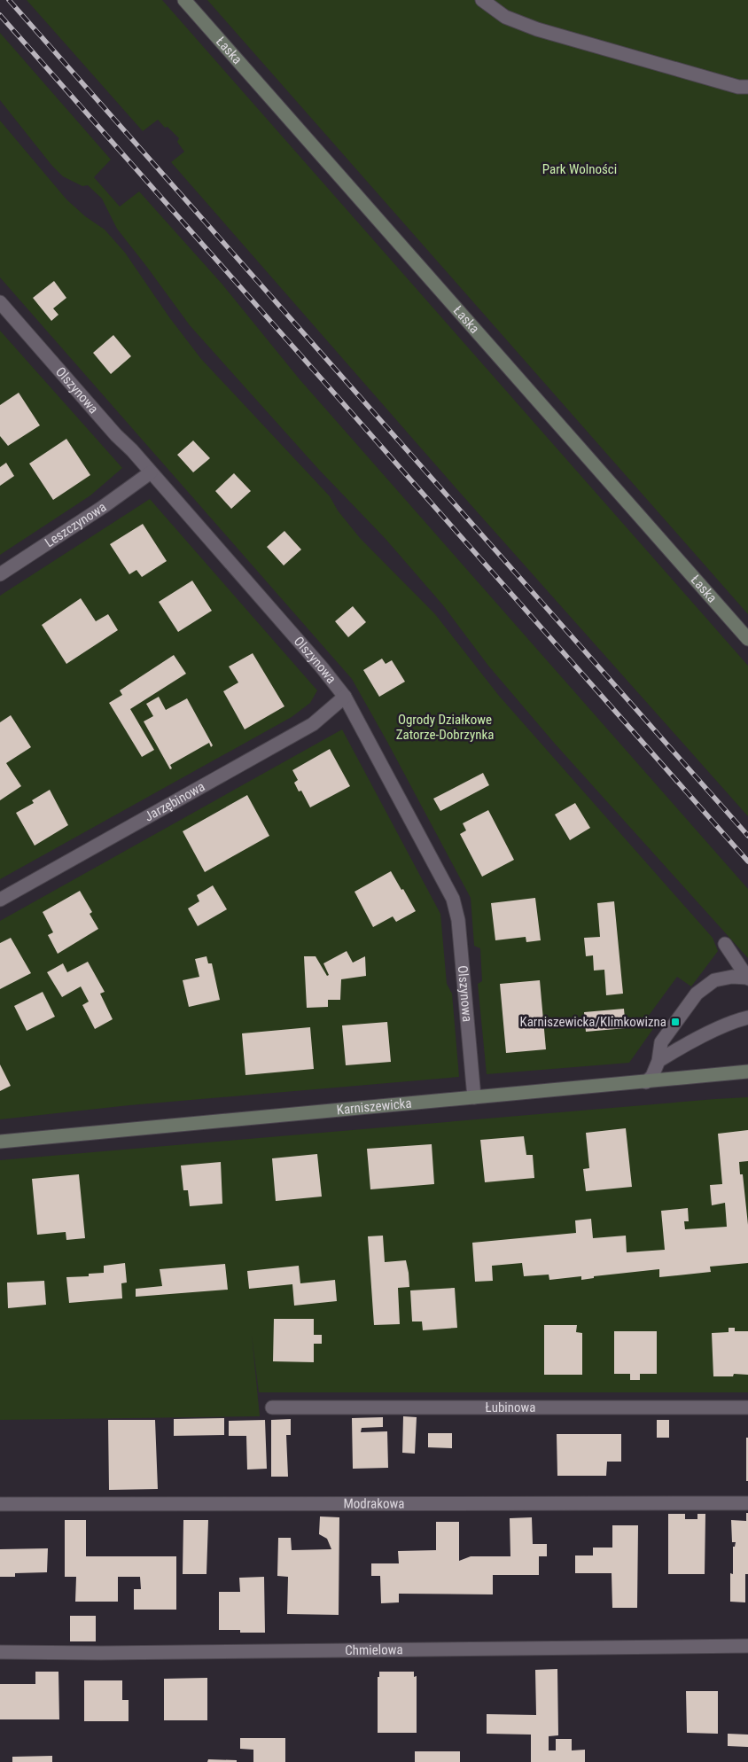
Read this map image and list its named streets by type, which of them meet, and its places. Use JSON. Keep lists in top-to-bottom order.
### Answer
{
  "streets": {
    "main road": ["Łaska", "Karniszewicka"],
    "street": [
      "Olszynowa",
      "Leszczynowa",
      "Jarzębinowa",
      "Łubinowa",
      "Modrakowa",
      "Chmielowa"
    ]
  },
  "crossings": [
    ["Olszynowa", "Leszczynowa"],
    ["Olszynowa", "Jarzębinowa"],
    ["Olszynowa", "Karniszewicka"]
  ],
  "parks": ["Park Wolności", "Ogrody Działkowe Zatorze-Dobrzynka"],
  "places": {
    "transit": ["Karniszewicka/Klimkowizna"]
  }
}
